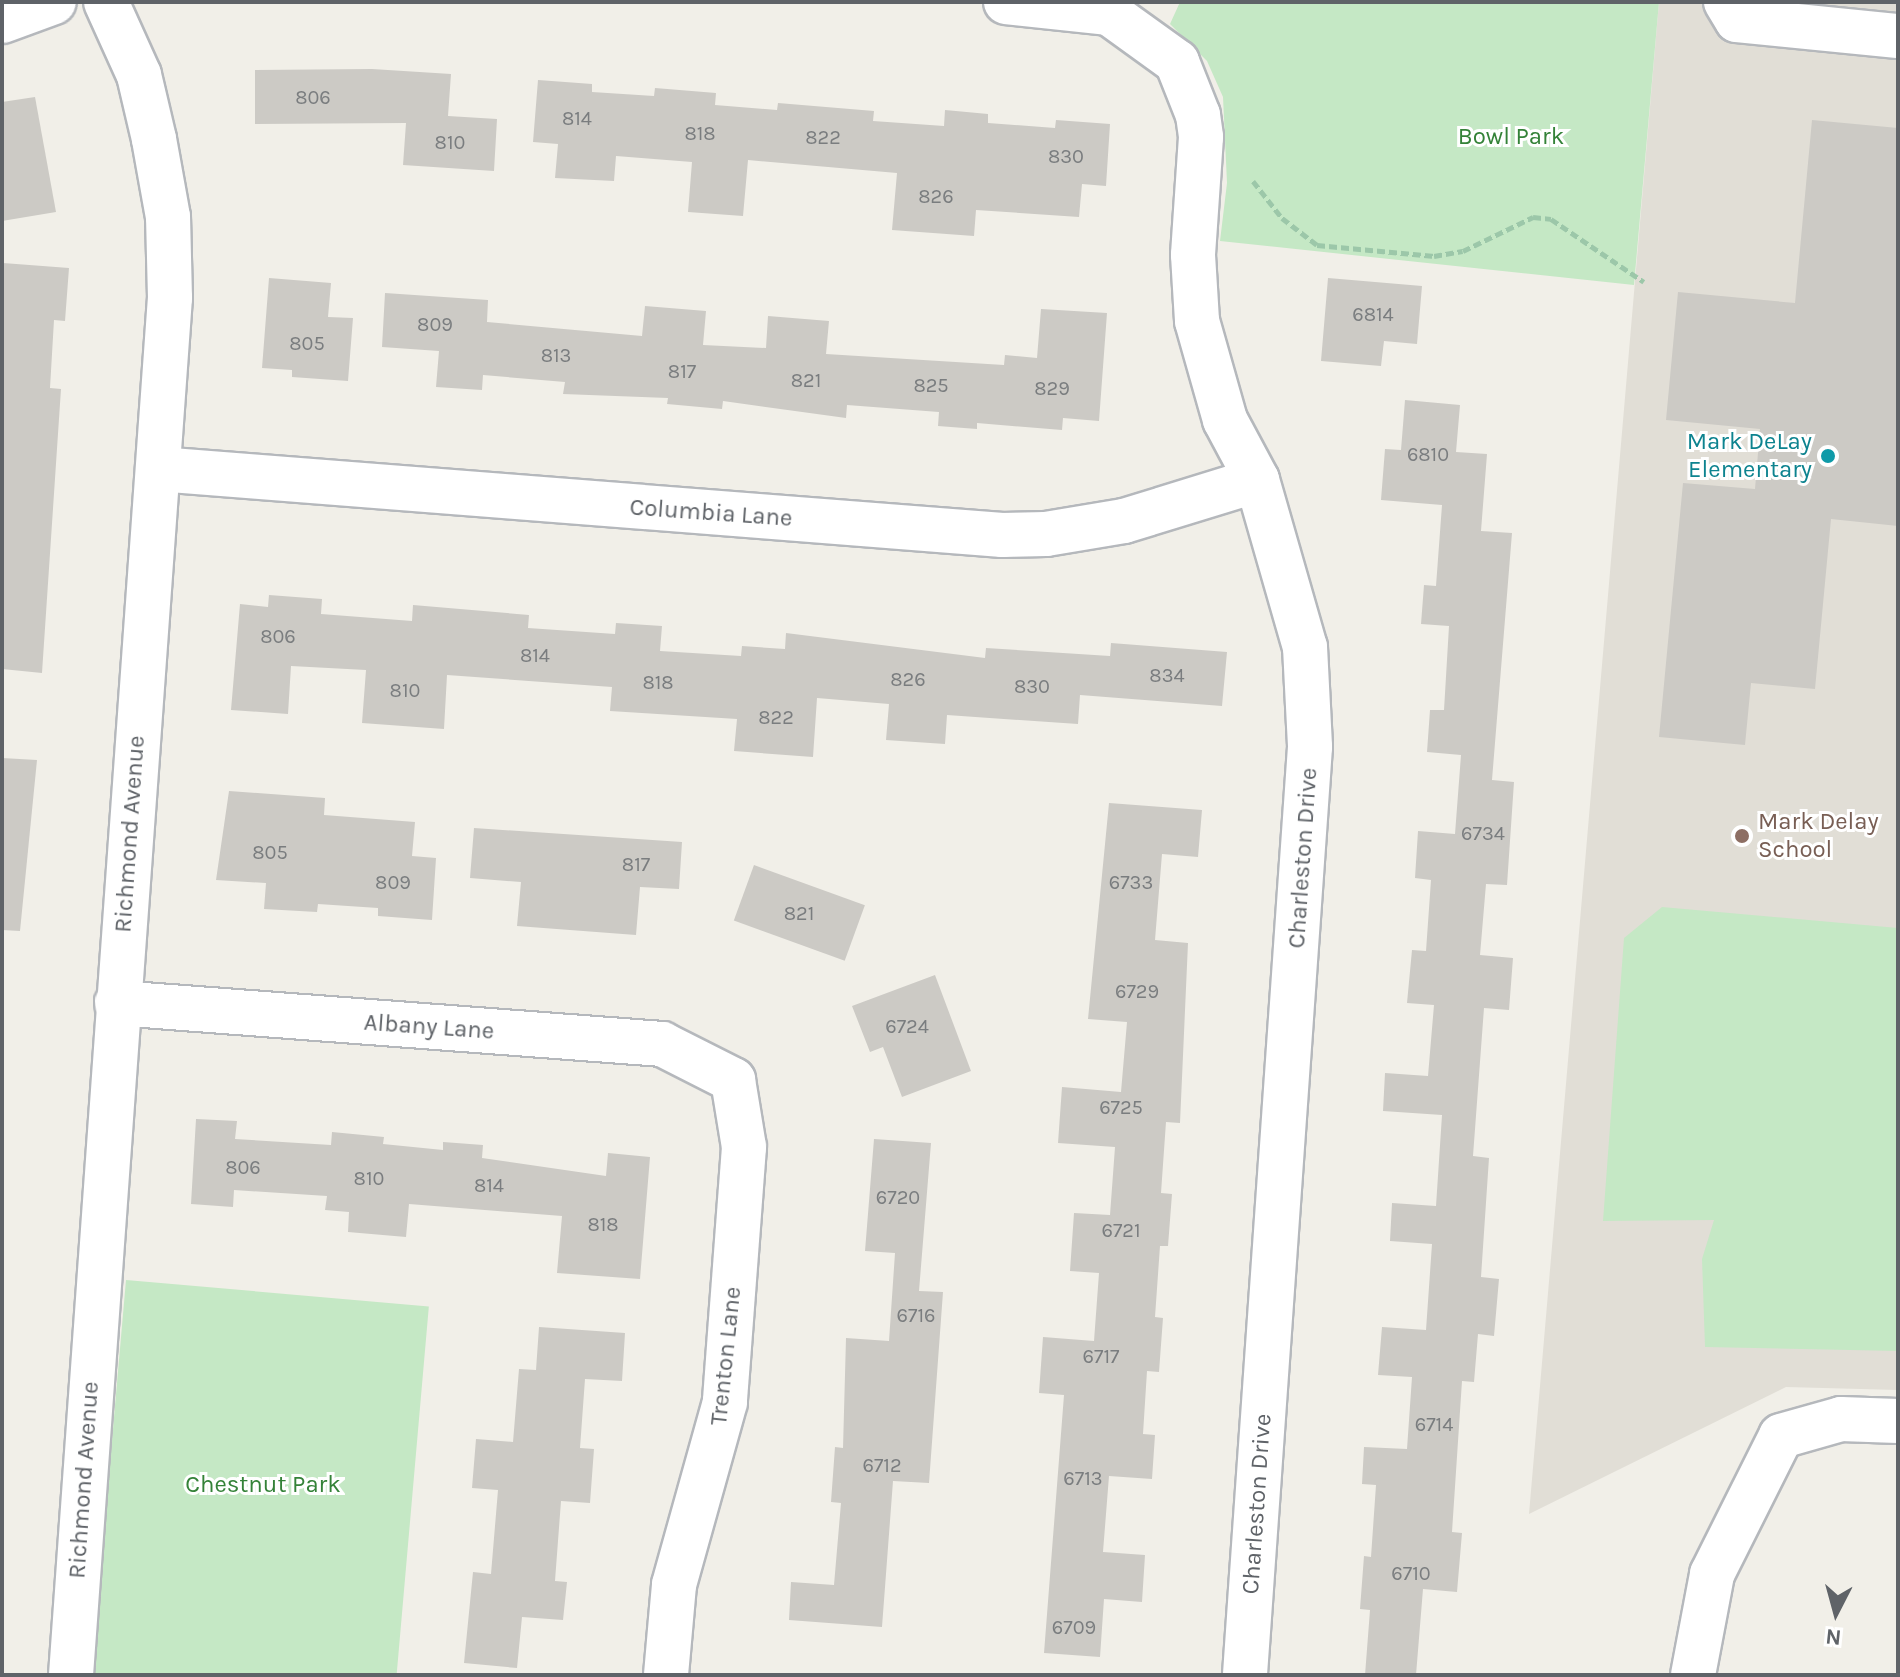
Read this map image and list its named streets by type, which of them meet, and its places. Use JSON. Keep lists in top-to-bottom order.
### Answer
{
  "streets": {
    "street": [
      "Columbia Lane",
      "Richmond Avenue",
      "Charleston Drive",
      "Albany Lane",
      "Trenton Lane"
    ]
  },
  "crossings": [
    ["Columbia Lane", "Richmond Avenue"],
    ["Columbia Lane", "Charleston Drive"],
    ["Richmond Avenue", "Albany Lane"],
    ["Albany Lane", "Trenton Lane"]
  ],
  "parks": ["Bowl Park", "Chestnut Park"],
  "places": ["Mark DeLay Elementary", "Mark Delay School"],
  "house_numbers": [
    "806",
    "814",
    "818",
    "822",
    "810",
    "830",
    "826",
    "6814",
    "809",
    "805",
    "813",
    "817",
    "821",
    "825",
    "829",
    "6810",
    "806",
    "814",
    "834",
    "826",
    "818",
    "830",
    "810",
    "822",
    "6734",
    "805",
    "817",
    "809",
    "6733",
    "821",
    "6729",
    "6724",
    "6725",
    "806",
    "810",
    "814",
    "6720",
    "818",
    "6721",
    "6716",
    "6717",
    "6714",
    "6712",
    "6713",
    "6710",
    "6709"
  ],
  "north": "bottom"
}
